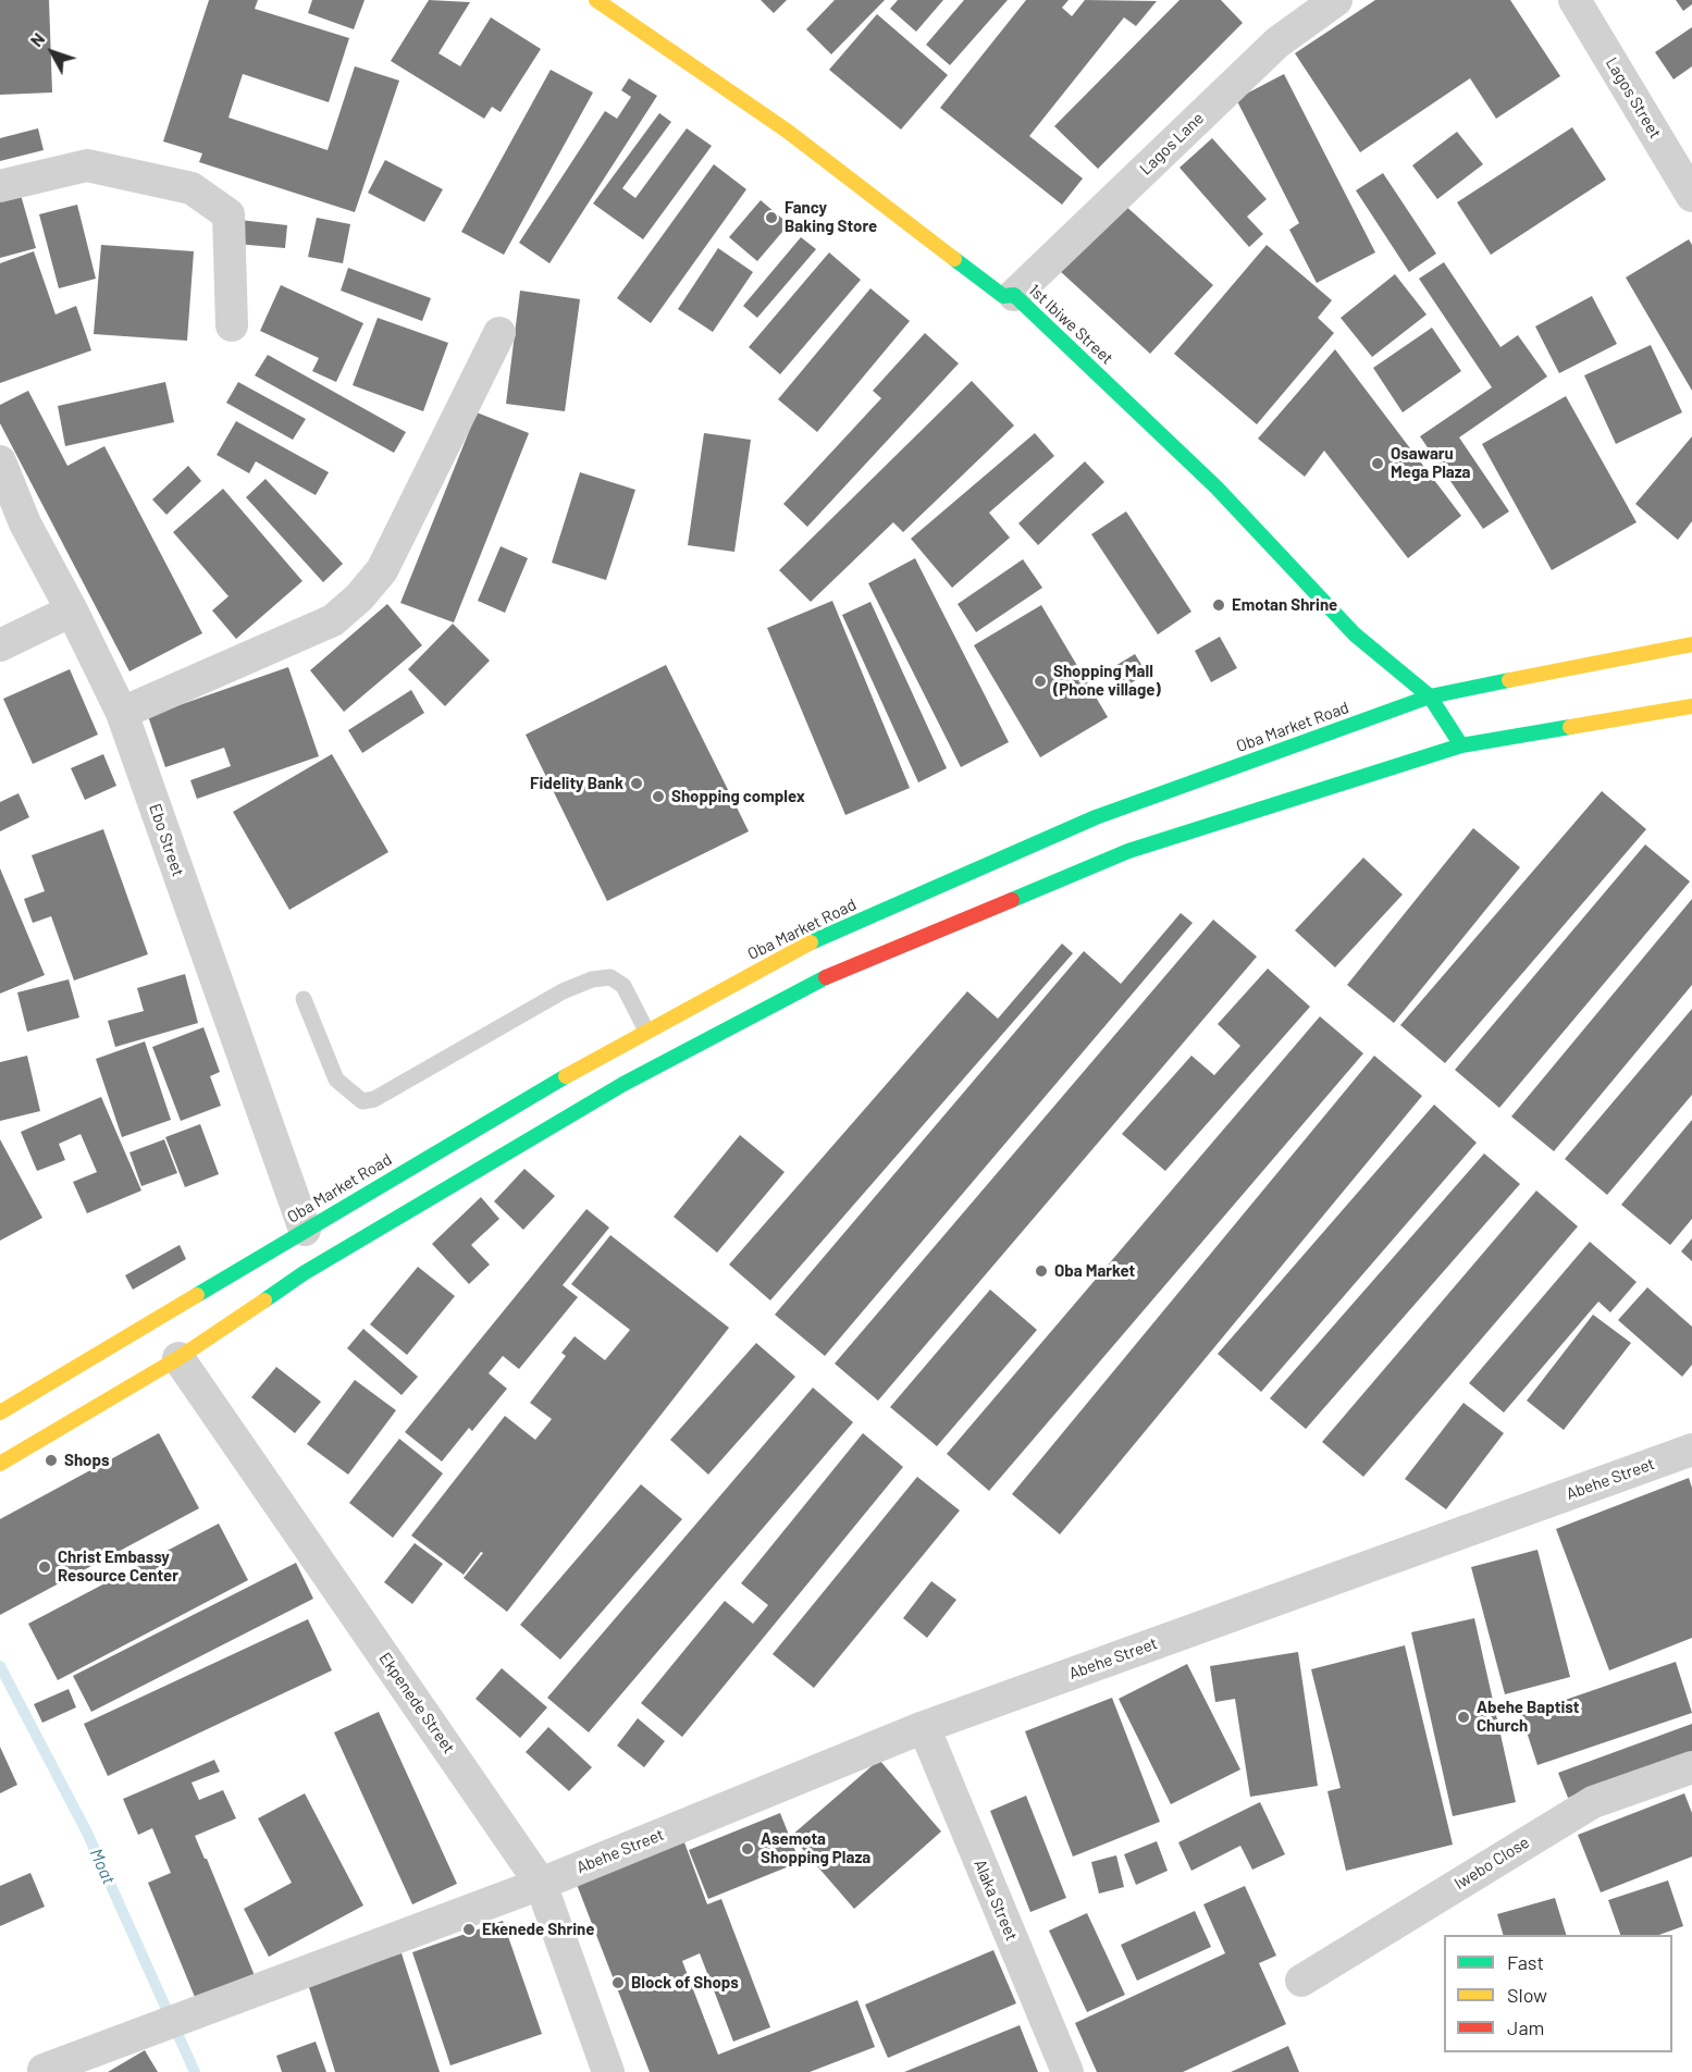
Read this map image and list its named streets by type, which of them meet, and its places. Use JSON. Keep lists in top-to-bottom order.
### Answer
{
  "streets": {
    "main road": ["1st Ibiwe Street", "Oba Market Road"],
    "street": [
      "Lagos Street",
      "Lagos Lane",
      "Ebo Street",
      "Abehe Street",
      "Ekpenede Street",
      "Iwebo Close",
      "Alaka Street"
    ]
  },
  "crossings": [
    ["Lagos Lane", "1st Ibiwe Street"],
    ["1st Ibiwe Street", "Oba Market Road"],
    ["Oba Market Road", "Ebo Street"],
    ["Abehe Street", "Ekpenede Street"],
    ["Abehe Street", "Alaka Street"]
  ],
  "water": ["Moat"],
  "places": [
    "Fancy Baking Store",
    "Osawaru Mega Plaza",
    "Emotan Shrine",
    "Shopping Mall (Phone village)",
    "Fidelity Bank",
    "Shopping complex",
    "Oba Market",
    "Shops",
    "Christ Embassy Resource Center",
    "Abehe Baptist Church",
    "Asemota Shopping Plaza",
    "Ekenede Shrine",
    "Block of Shops"
  ],
  "legend": ["Fast", "Slow", "Jam"],
  "north": "top left"
}
